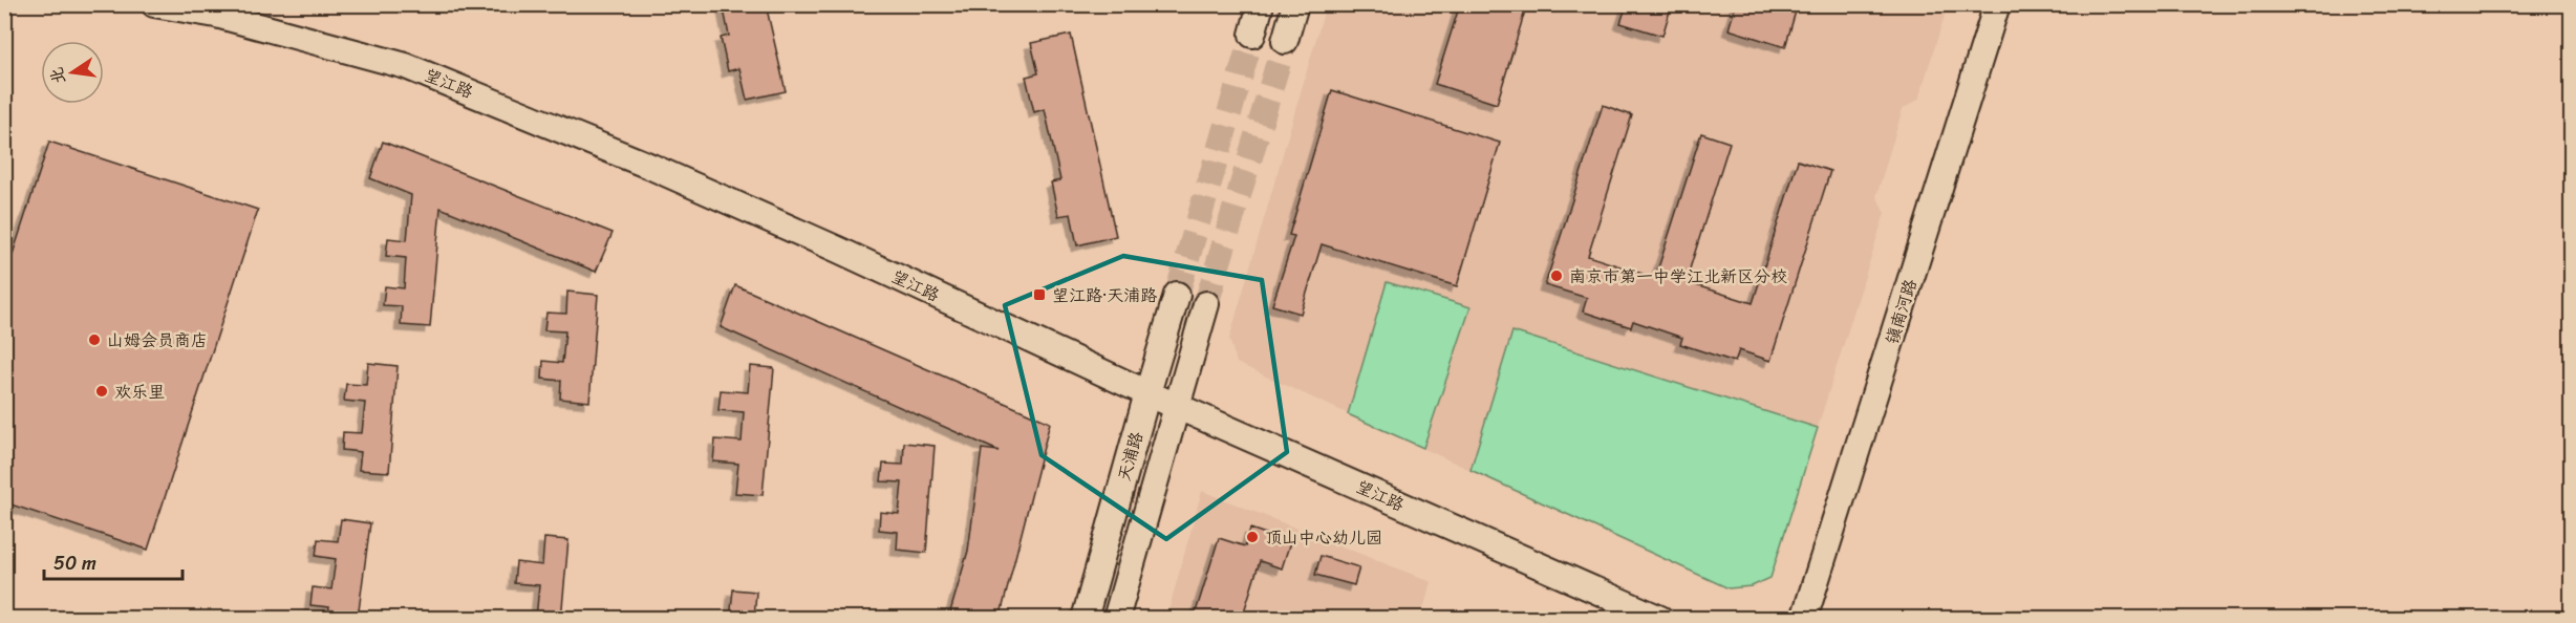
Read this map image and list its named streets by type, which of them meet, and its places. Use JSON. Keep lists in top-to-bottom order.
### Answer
{
  "streets": {
    "street": ["望江路", "镇南河路", "天浦路"]
  },
  "crossings": [
    ["望江路", "天浦路"]
  ],
  "places": {
    "other": [
      "南京市第一中学江北新区分校",
      "山姆会员商店",
      "欢乐里",
      "顶山中心幼儿园"
    ],
    "transit": ["望江路·天浦路"]
  },
  "scale_bar": "50 m",
  "north": "left"
}
